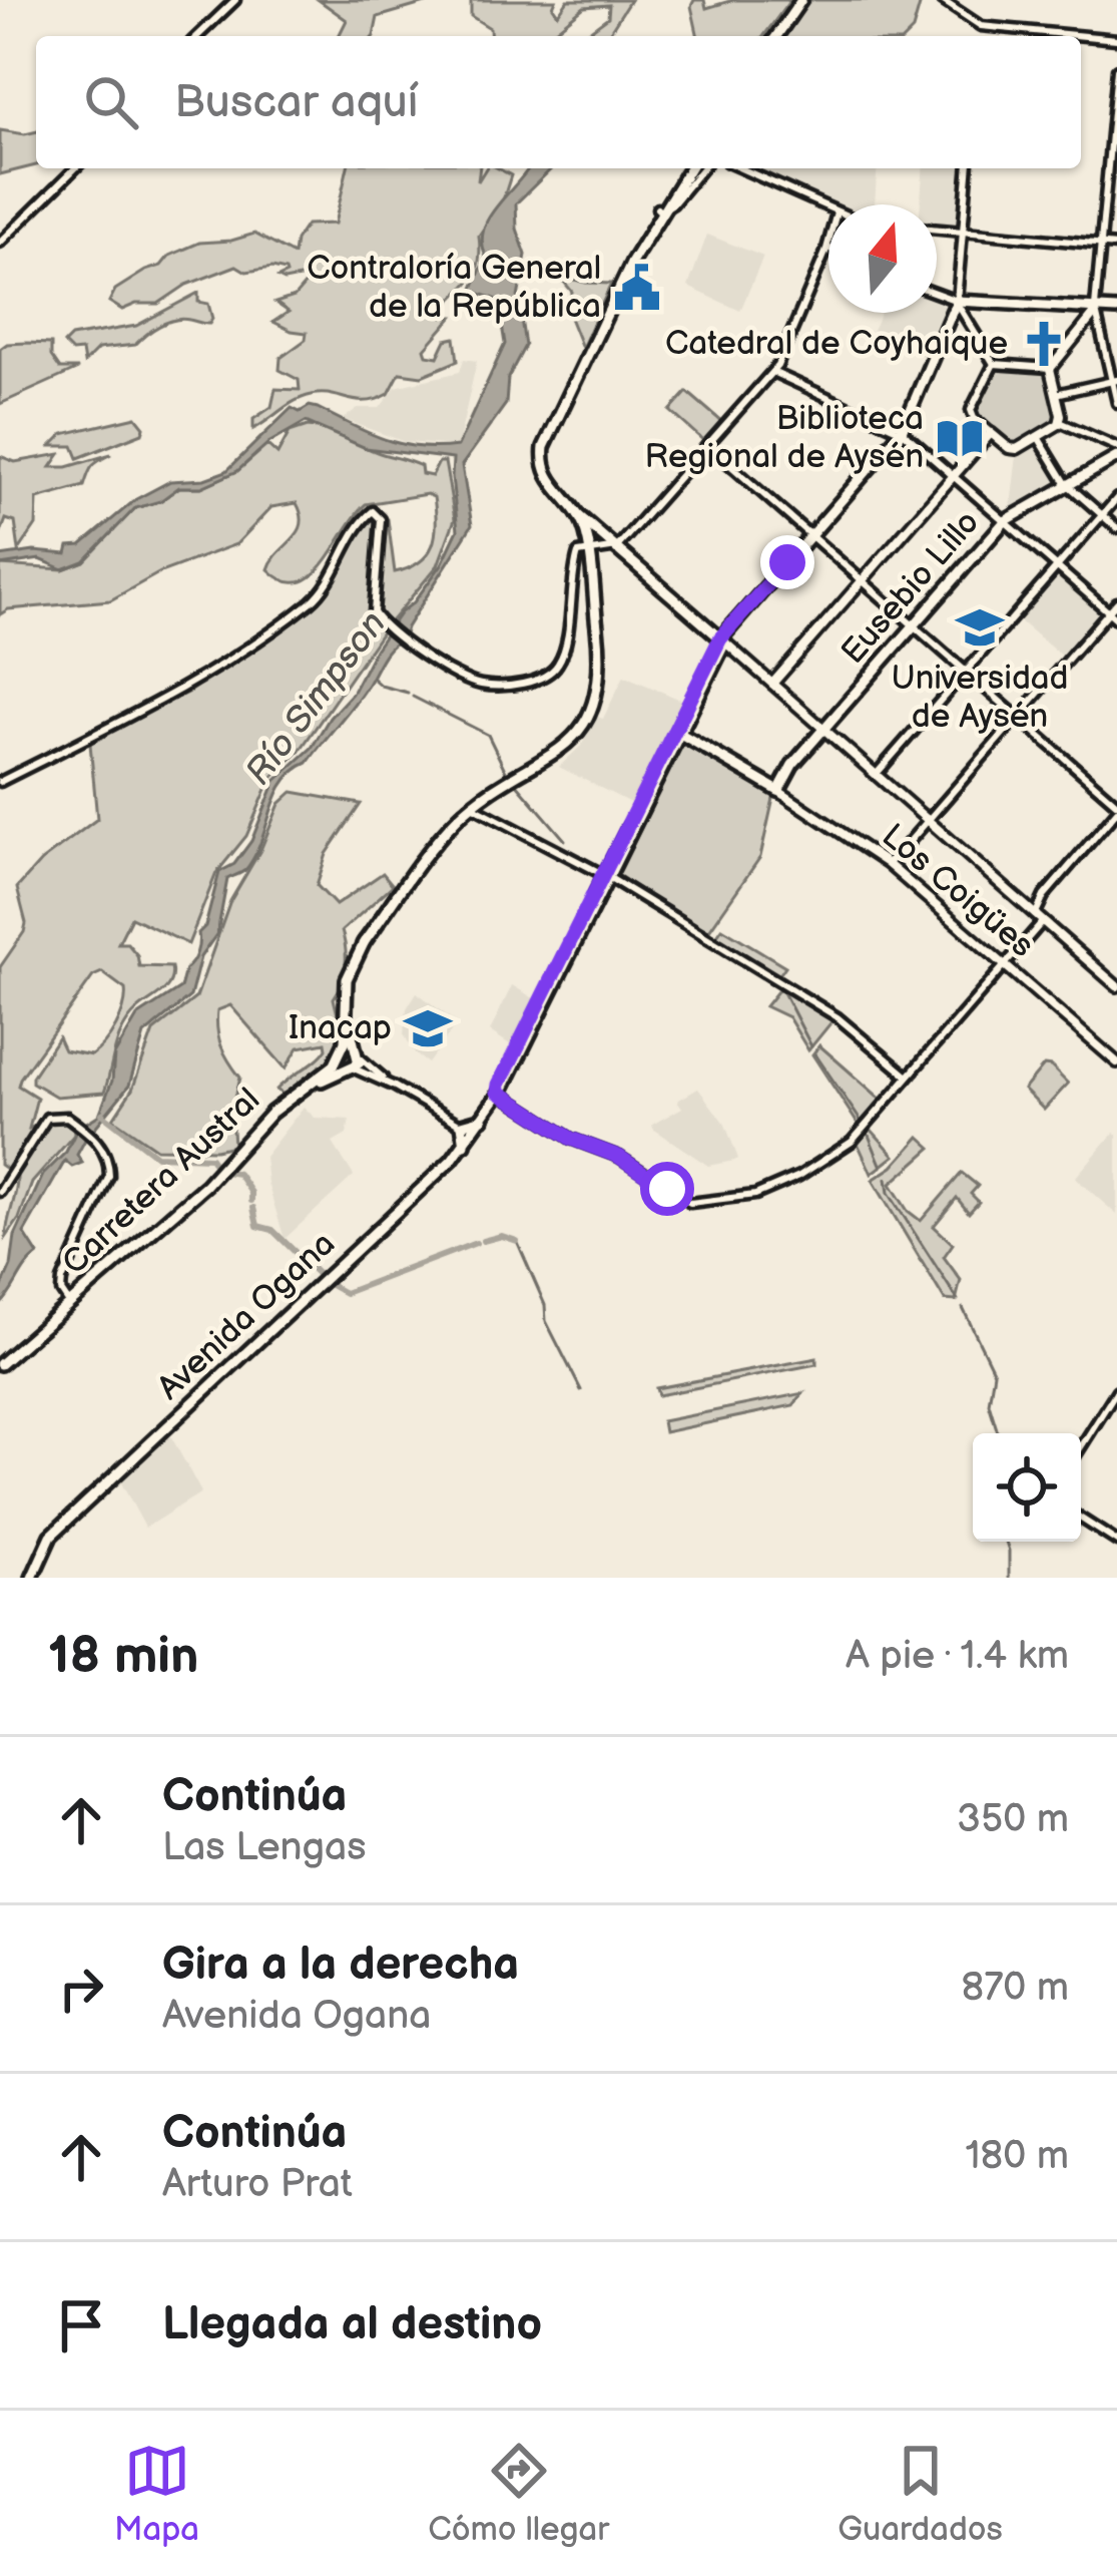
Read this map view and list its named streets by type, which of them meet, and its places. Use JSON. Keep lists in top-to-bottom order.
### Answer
{
  "streets": {
    "main road": [
      "Eusebio Lillo",
      "Los Coigües",
      "Carretera Austral",
      "Avenida Ogana"
    ]
  },
  "crossings": [
    ["Eusebio Lillo", "Los Coigües"],
    ["Los Coigües", "Avenida Ogana"]
  ],
  "water": ["Río Simpson"],
  "places": {
    "public building": ["Contraloría General de la República"],
    "church": ["Catedral de Coyhaique"],
    "library": ["Biblioteca Regional de Aysén"],
    "school or university": ["Universidad de Aysén", "Inacap"]
  },
  "north": "top",
  "page": {
    "search": "Buscar aquí",
    "heading": ["18 min", "A pie · 1.4 km"],
    "list": [
      ["Continúa", "Las Lengas", "350 m"],
      ["Gira a la derecha", "Avenida Ogana", "870 m"],
      ["Continúa", "Arturo Prat", "180 m"],
      "Llegada al destino"
    ],
    "nav": ["Mapa", "Cómo llegar", "Guardados"]
  }
}
